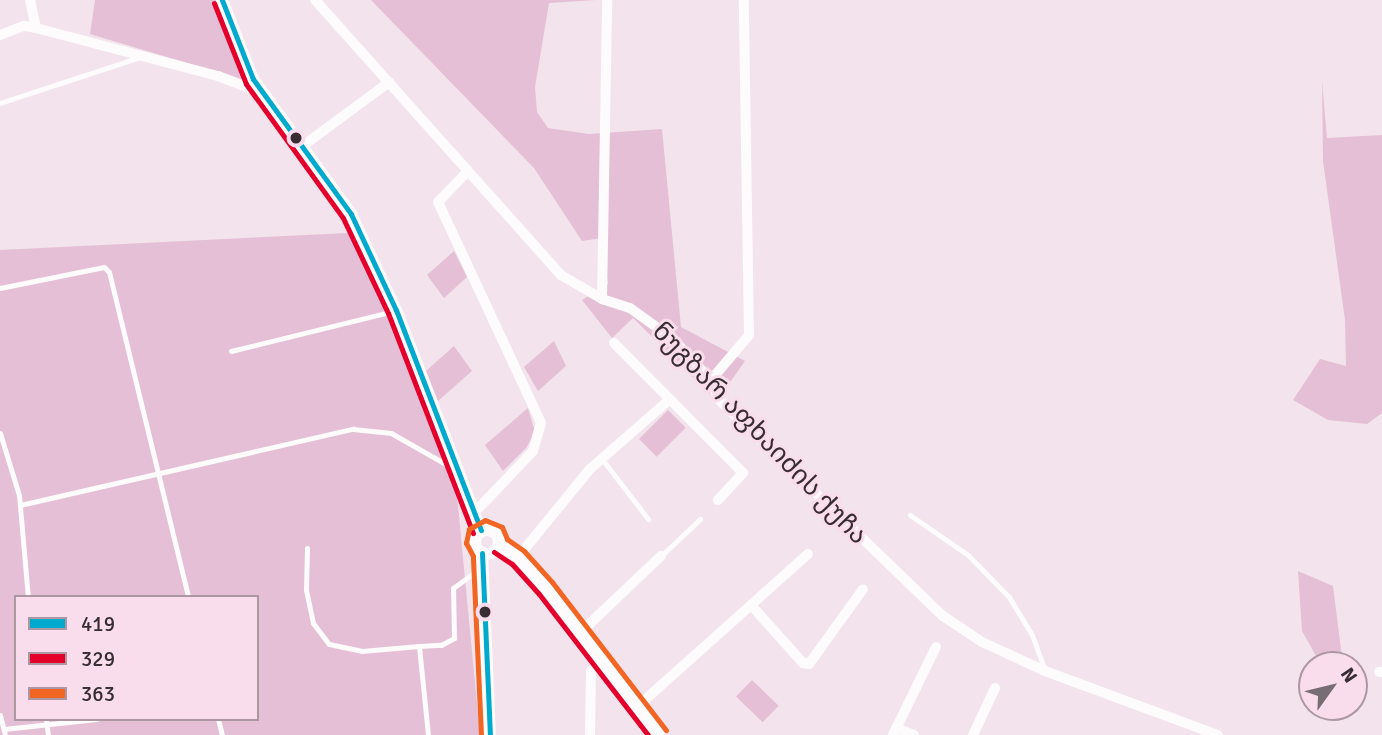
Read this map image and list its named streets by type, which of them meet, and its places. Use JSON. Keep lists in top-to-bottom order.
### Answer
{
  "streets": {
    "street": ["ნუგზარ აფხაიძის ქუჩა"]
  },
  "lines": ["transit line 419", "transit line 329", "transit line 363"],
  "legend": ["419", "329", "363"],
  "north": "top right"
}
